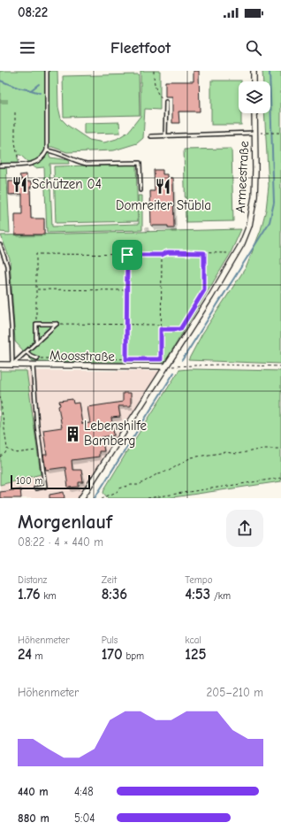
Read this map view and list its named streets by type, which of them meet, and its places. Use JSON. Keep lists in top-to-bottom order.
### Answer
{
  "streets": {
    "street": ["Armeestraße", "Moosstraße"]
  },
  "crossings": [
    ["Armeestraße", "Moosstraße"]
  ],
  "places": {
    "restaurant": ["Schützen 04", "Domreiter Stübla"],
    "building": ["Lebenshilfe Bamberg"]
  },
  "scale_bar": "100 m",
  "page": {
    "status": "08:22",
    "header": "Fleetfoot",
    "scale": "100 m",
    "heading": ["Morgenlauf", "08:22 · 4 × 440 m"],
    "stats": [
      ["Distanz", "1.76 km"],
      ["Zeit", "8:36"],
      ["Tempo", "4:53 /km"],
      ["Höhenmeter", "24 m"],
      ["Puls", "170 bpm"],
      ["kcal", "125"]
    ],
    "chart": ["Höhenmeter", "205–210 m"],
    "list": [
      {
        "name": "440 m",
        "note": "4:48"
      },
      {
        "name": "880 m",
        "note": "5:04"
      }
    ]
  }
}
